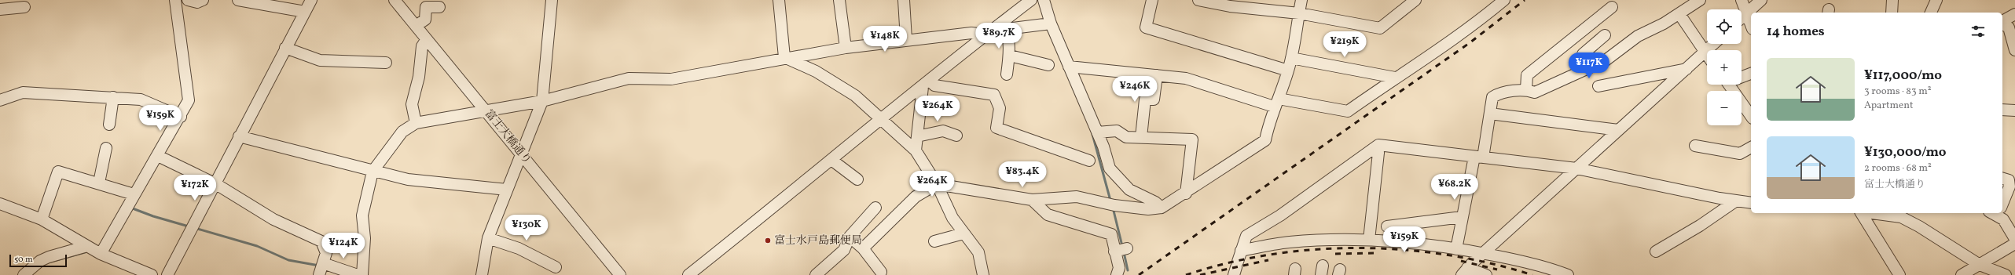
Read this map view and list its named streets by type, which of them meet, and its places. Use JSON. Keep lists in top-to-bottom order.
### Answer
{
  "streets": {
    "street": ["富士大橋通り"]
  },
  "places": ["富士水戸島郵便局"],
  "scale_bar": "50 m",
  "page": {
    "map_buttons": ["+", "−"],
    "heading": "14 homes",
    "price": [
      "¥89.7K",
      "¥148K",
      "¥219K",
      "¥117K",
      "¥246K",
      "¥264K",
      "¥159K",
      "¥83.4K",
      "¥264K",
      "¥68.2K",
      "¥172K",
      "¥130K",
      "¥159K",
      "¥124K"
    ],
    "list": [
      {
        "name": "¥117,000/mo",
        "note": "3 rooms · 83 m² · Apartment"
      },
      {
        "name": "¥130,000/mo",
        "note": "2 rooms · 68 m² · 富士大橋通り"
      }
    ],
    "scale": "50 m"
  }
}
